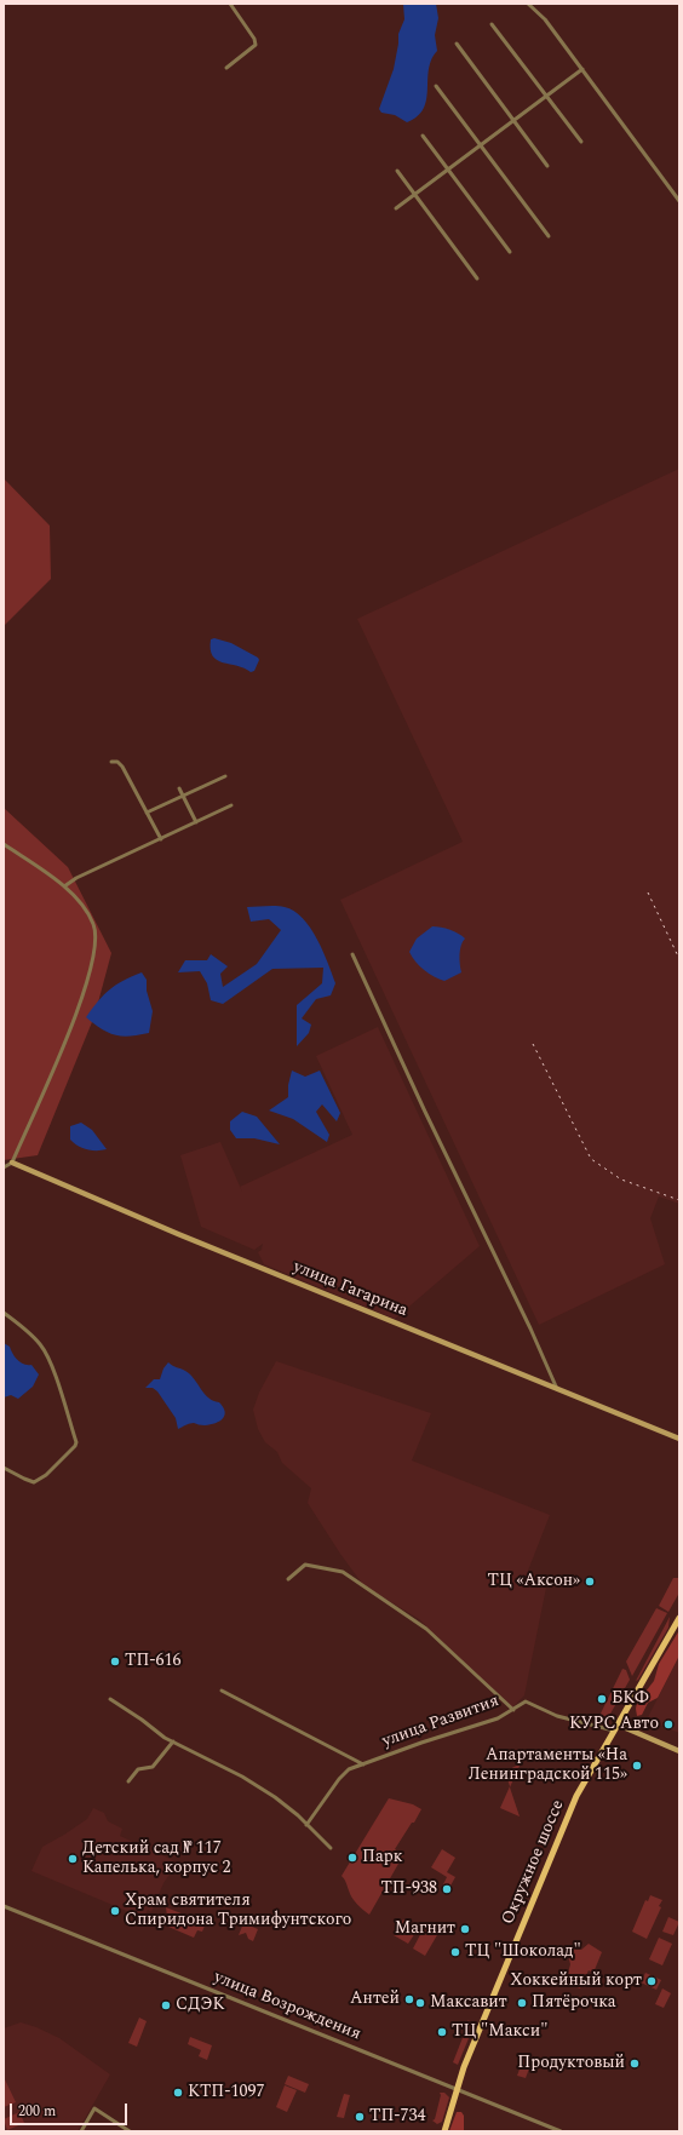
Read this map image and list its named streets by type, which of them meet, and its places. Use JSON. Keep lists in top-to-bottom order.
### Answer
{
  "streets": {
    "main road": ["Окружное шоссе"],
    "street": ["улица Гагарина", "улица Развития", "улица Возрождения"]
  },
  "crossings": [
    ["улица Развития", "Окружное шоссе"],
    ["Окружное шоссе", "улица Возрождения"]
  ],
  "places": [
    "ТЦ «Аксон»",
    "ТП-616",
    "БКФ",
    "КУРС Авто",
    "Апартаменты «На Ленинградской 115»",
    "Парк",
    "Детский сад № 117 Капелька, корпус 2",
    "ТП-938",
    "Храм святителя Спиридона Тримифунтского",
    "Магнит",
    "ТЦ \"Шоколад\"",
    "Хоккейный корт",
    "Антей",
    "Максавит",
    "Пятёрочка",
    "СДЭК",
    "ТЦ \"Макси\"",
    "Продуктовый",
    "КТП-1097",
    "ТП-734"
  ],
  "scale_bar": "200 m"
}
